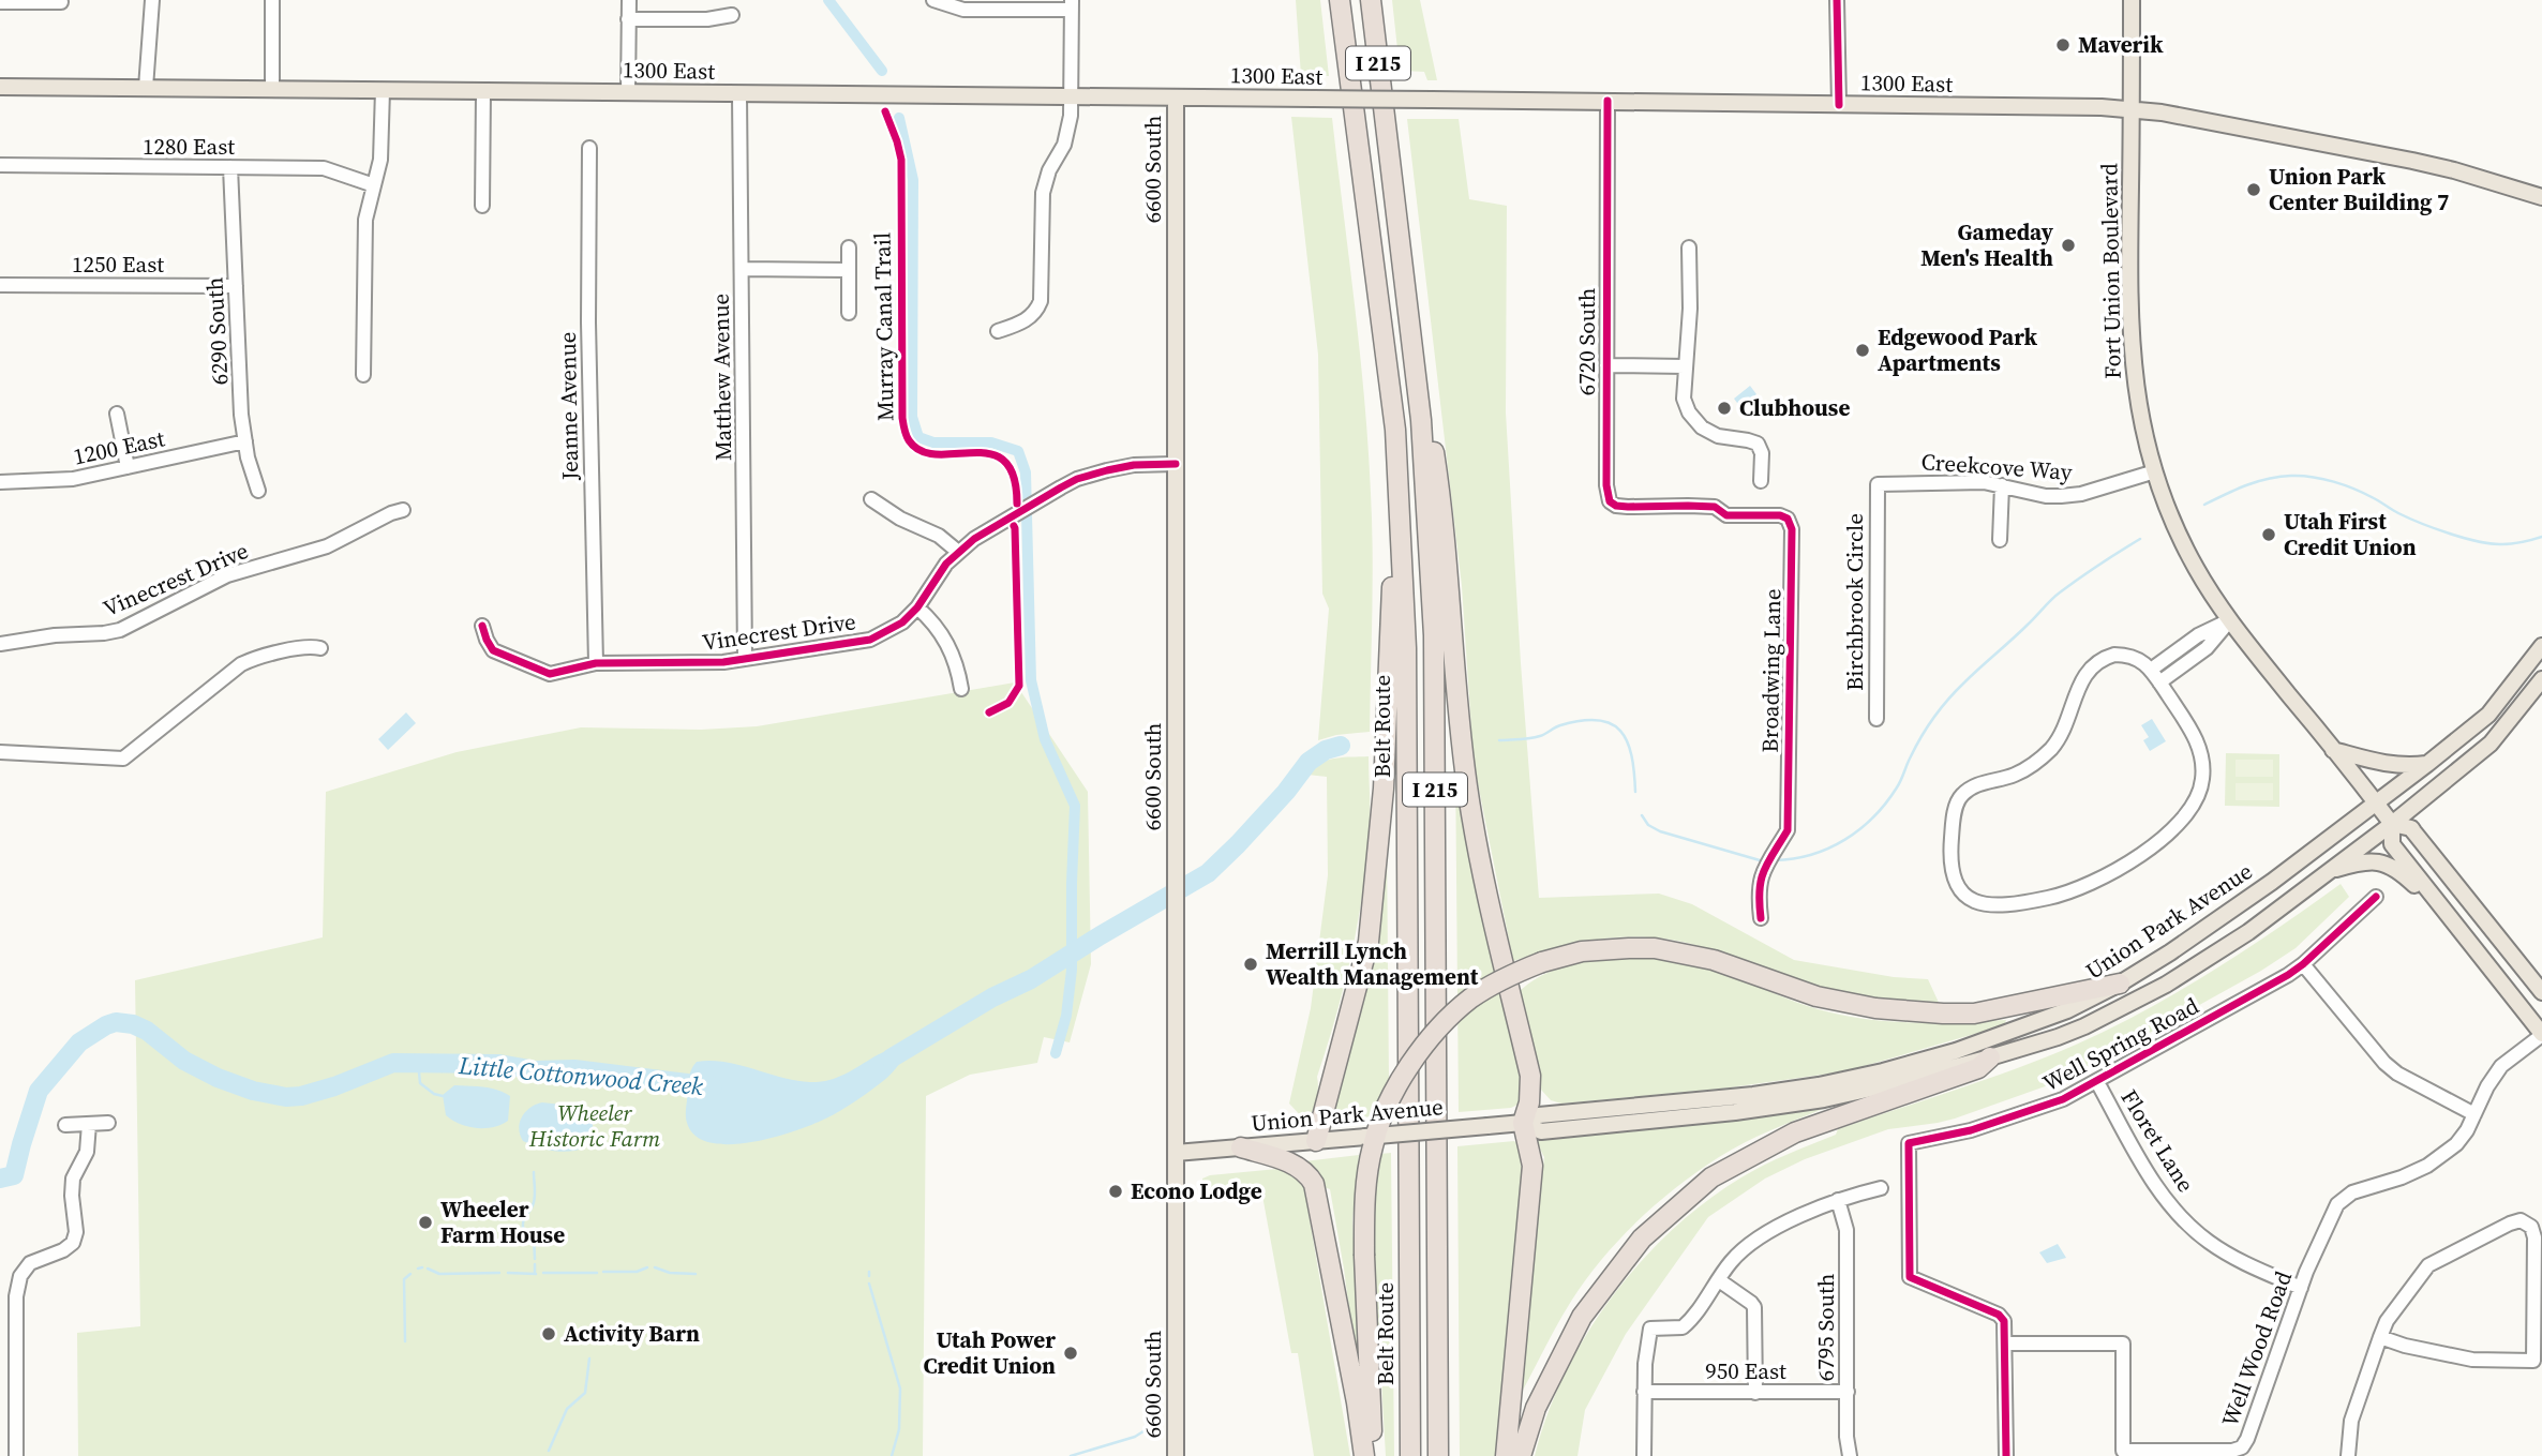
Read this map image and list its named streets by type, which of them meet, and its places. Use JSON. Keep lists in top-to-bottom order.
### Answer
{
  "streets": {
    "highway": ["I 215", "Belt Route"],
    "main road": [
      "1300 East",
      "6600 South",
      "Fort Union Boulevard",
      "Union Park Avenue"
    ],
    "street": [
      "1280 East",
      "1250 East",
      "6290 South",
      "6720 South",
      "Matthew Avenue",
      "Jeanne Avenue",
      "1200 East",
      "Creekcove Way",
      "Vinecrest Drive",
      "Birchbrook Circle",
      "Broadwing Lane",
      "Well Spring Road",
      "Floret Lane",
      "6795 South",
      "Well Wood Road",
      "950 East"
    ],
    "cycle path": ["Murray Canal Trail"]
  },
  "crossings": [
    ["1300 East", "6600 South"],
    ["1300 East", "Fort Union Boulevard"],
    ["1300 East", "6720 South"],
    ["1300 East", "Matthew Avenue"],
    ["1280 East", "6290 South"],
    ["6600 South", "Vinecrest Drive"],
    ["6600 South", "Union Park Avenue"],
    ["1250 East", "6290 South"],
    ["Fort Union Boulevard", "Creekcove Way"],
    ["Fort Union Boulevard", "Union Park Avenue"],
    ["Fort Union Boulevard", "Well Wood Road"],
    ["6290 South", "1200 East"],
    ["6720 South", "Broadwing Lane"],
    ["Matthew Avenue", "Vinecrest Drive"],
    ["Jeanne Avenue", "Vinecrest Drive"],
    ["Creekcove Way", "Birchbrook Circle"],
    ["Well Spring Road", "Floret Lane"],
    ["Well Spring Road", "Well Wood Road"],
    ["Floret Lane", "Well Wood Road"],
    ["6795 South", "950 East"]
  ],
  "water": ["Little Cottonwood Creek"],
  "parks": ["Wheeler Historic Farm"],
  "places": [
    "Maverik",
    "Union Park Center Building 7",
    "Gameday Men's Health",
    "Edgewood Park Apartments",
    "Clubhouse",
    "Utah First Credit Union",
    "Merrill Lynch Wealth Management",
    "Econo Lodge",
    "Wheeler Farm House",
    "Activity Barn",
    "Utah Power Credit Union"
  ]
}
